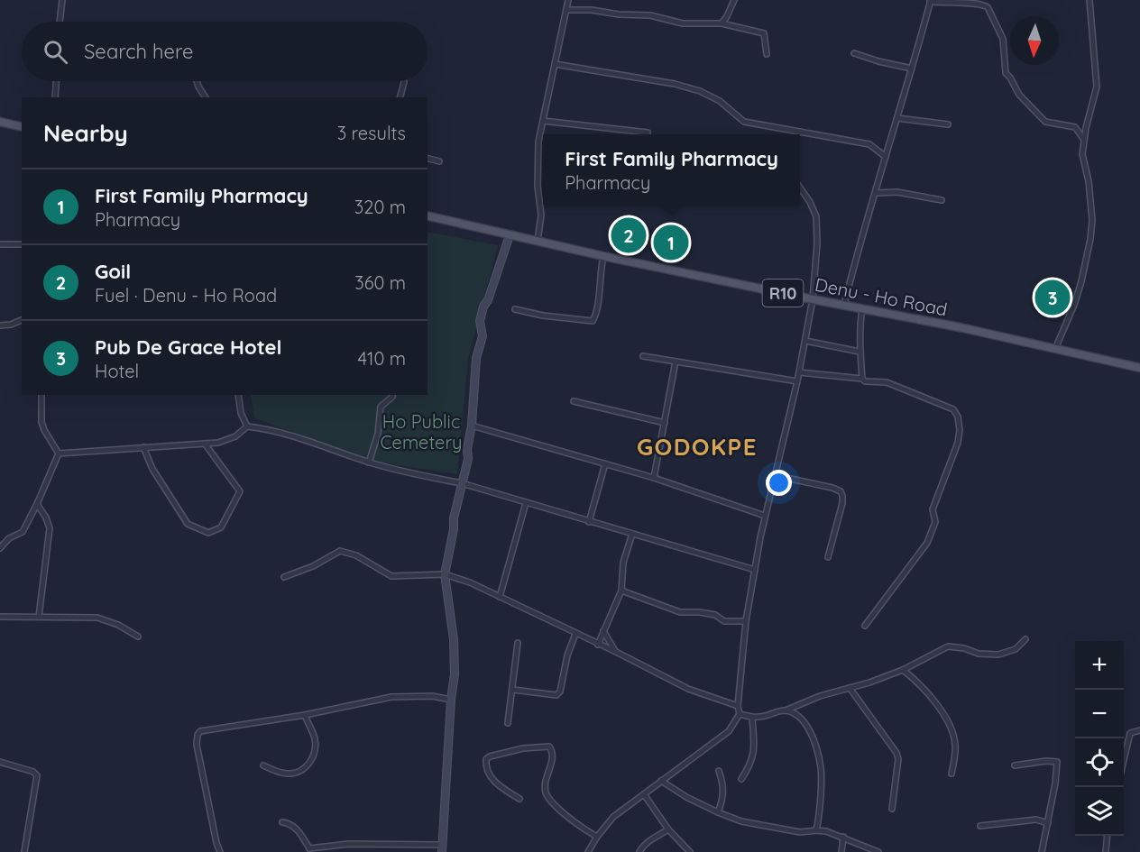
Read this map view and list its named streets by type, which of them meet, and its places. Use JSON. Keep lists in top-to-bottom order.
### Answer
{
  "streets": {
    "main road": ["R10", "Denu - Ho Road"]
  },
  "districts": ["GODOKPE"],
  "parks": ["Ho Public Cemetery"],
  "north": "bottom",
  "page": {
    "search": "Search here",
    "heading": ["Nearby", "3 results"],
    "popup": ["First Family Pharmacy", "Pharmacy"],
    "list": [
      {
        "mark": "1",
        "name": "First Family Pharmacy",
        "note": "Pharmacy",
        "value": "320 m"
      },
      {
        "mark": "2",
        "name": "Goil",
        "note": "Fuel · Denu - Ho Road",
        "value": "360 m"
      },
      {
        "mark": "3",
        "name": "Pub De Grace Hotel",
        "note": "Hotel",
        "value": "410 m"
      }
    ],
    "pins": ["2", "1", "3"],
    "map_buttons": ["+", "−"]
  }
}
